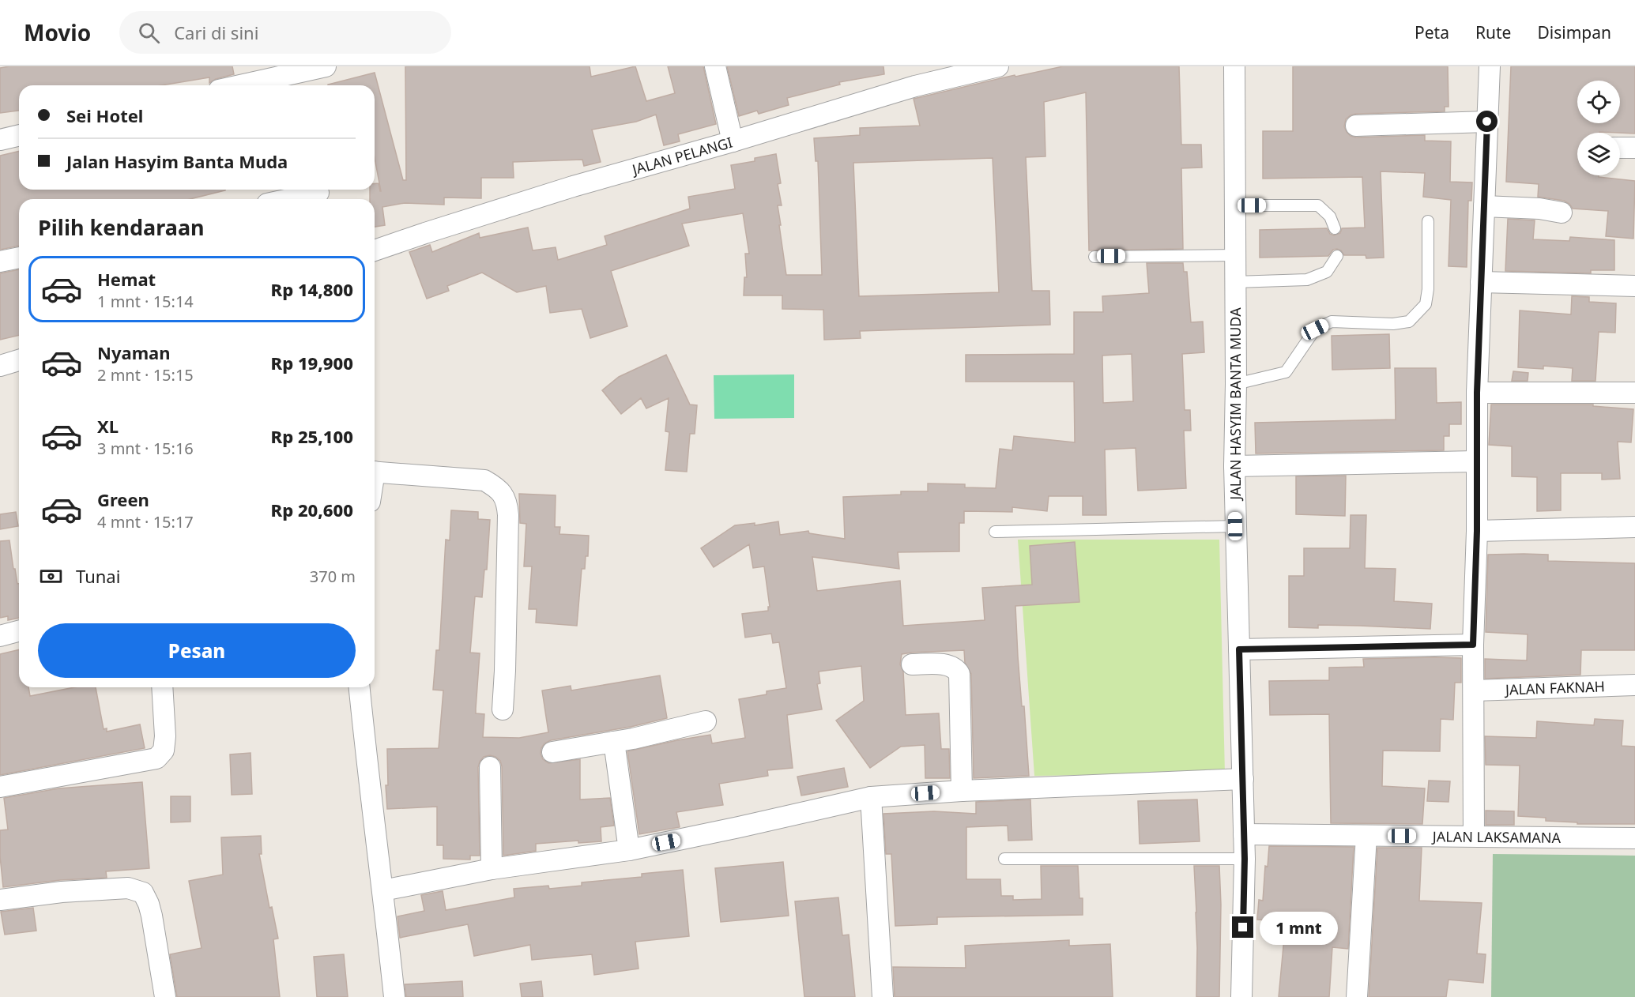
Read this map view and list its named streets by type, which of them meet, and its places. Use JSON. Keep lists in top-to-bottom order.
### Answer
{
  "streets": {
    "street": [
      "JALAN PELANGI",
      "JALAN HASYIM BANTA MUDA",
      "JALAN FAKNAH",
      "JALAN LAKSAMANA"
    ]
  },
  "crossings": [
    ["JALAN HASYIM BANTA MUDA", "JALAN LAKSAMANA"]
  ],
  "page": {
    "header": "Movio",
    "search": "Cari di sini",
    "nav": ["Peta", "Rute", "Disimpan"],
    "banner": ["Sei Hotel", "Jalan Hasyim Banta Muda"],
    "heading": "Pilih kendaraan",
    "list": [
      {
        "name": "Hemat",
        "note": "1 mnt · 15:14",
        "value": "Rp 14,800"
      },
      {
        "name": "Nyaman",
        "note": "2 mnt · 15:15",
        "value": "Rp 19,900"
      },
      {
        "name": "XL",
        "note": "3 mnt · 15:16",
        "value": "Rp 25,100"
      },
      {
        "name": "Green",
        "note": "4 mnt · 15:17",
        "value": "Rp 20,600"
      }
    ],
    "pay": ["Tunai", "370 m"],
    "buttons": "Pesan",
    "bubble": "1 mnt"
  }
}
